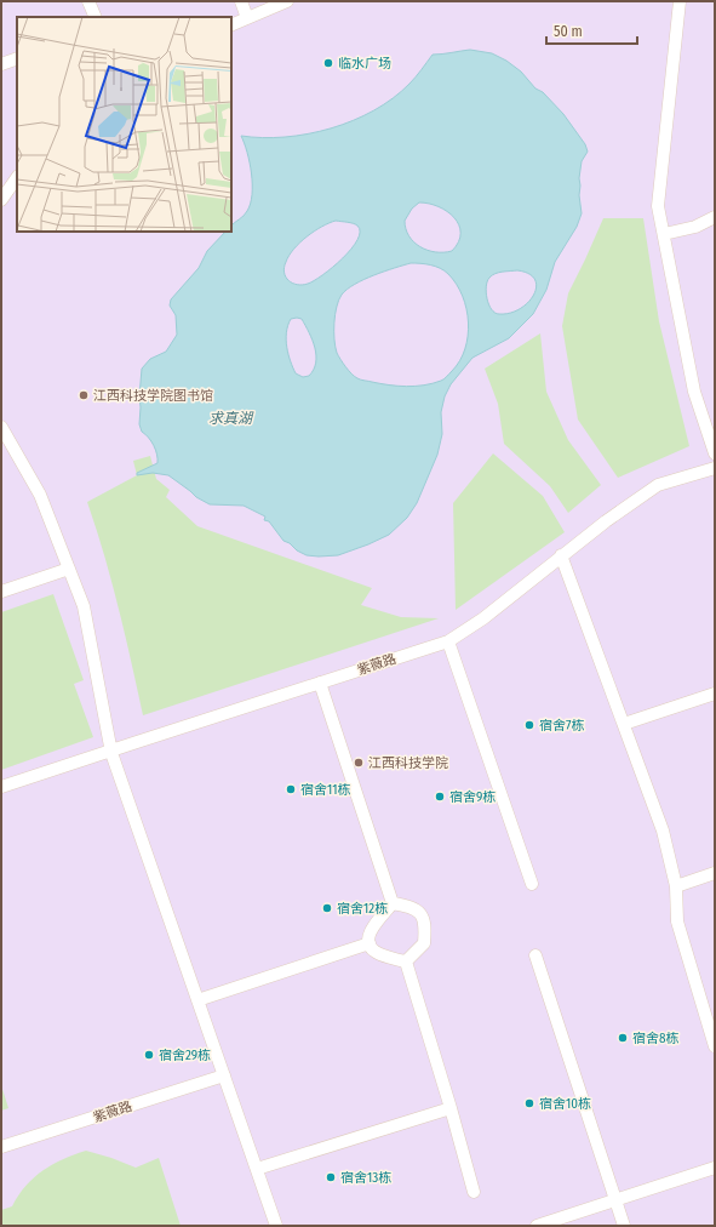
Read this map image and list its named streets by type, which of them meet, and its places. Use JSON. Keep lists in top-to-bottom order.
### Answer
{
  "streets": {
    "street": ["紫薇路"]
  },
  "water": ["求真湖"],
  "places": [
    "临水广场",
    "江西科技学院图书馆",
    "宿舍7栋",
    "江西科技学院",
    "宿舍11栋",
    "宿舍9栋",
    "宿舍12栋",
    "宿舍8栋",
    "宿舍29栋",
    "宿舍10栋",
    "宿舍13栋"
  ],
  "scale_bar": "50 m"
}
